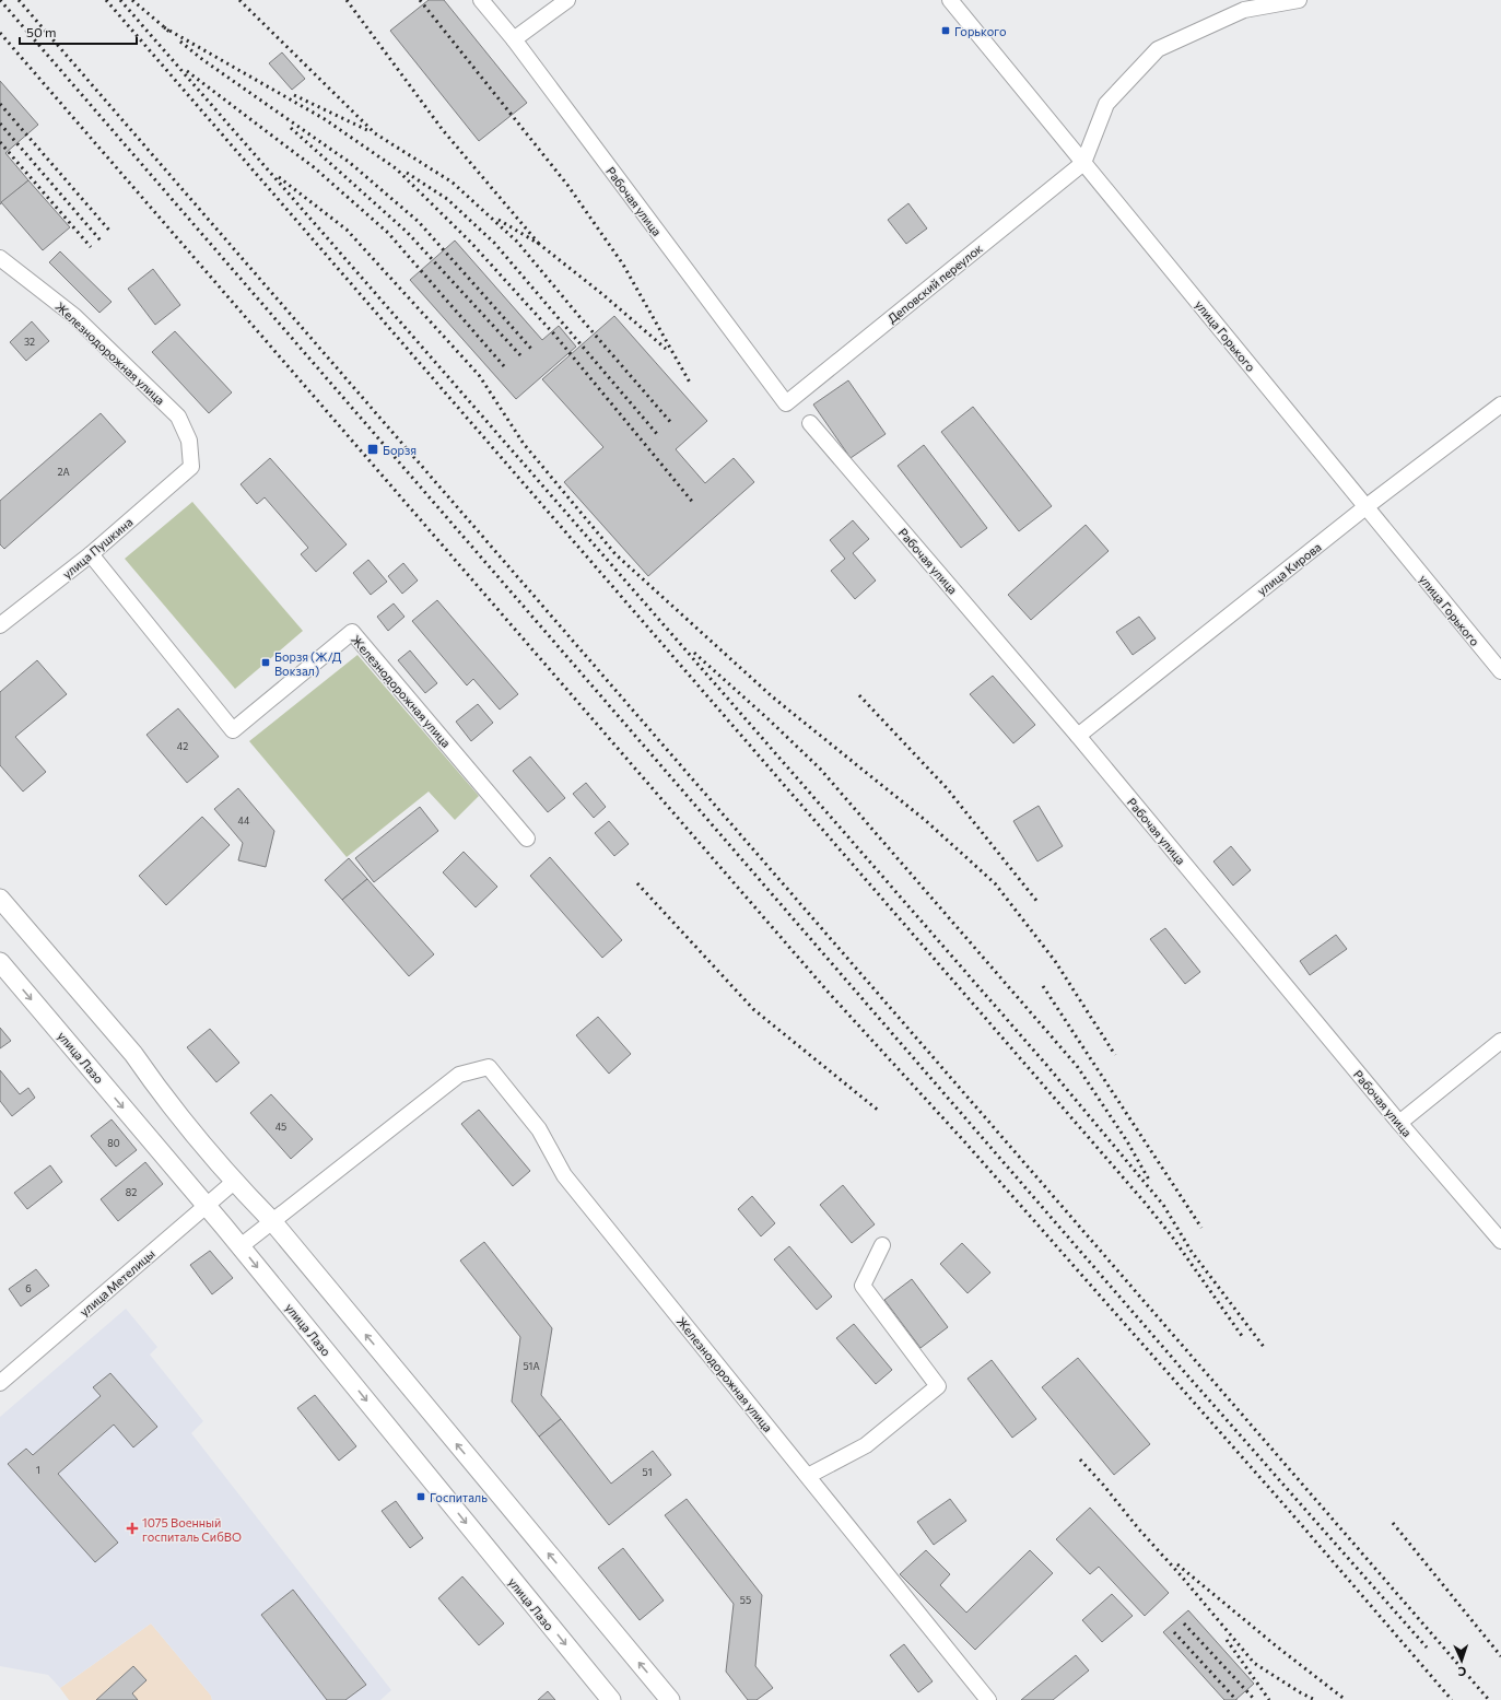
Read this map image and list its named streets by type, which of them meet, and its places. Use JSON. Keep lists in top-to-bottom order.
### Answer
{
  "streets": {
    "street": [
      "Рабочая улица",
      "Деповский переулок",
      "улица Горького",
      "Железнодорожная улица",
      "улица Пушкина",
      "улица Кирова",
      "улица Лазо",
      "улица Метелицы"
    ]
  },
  "crossings": [
    ["Рабочая улица", "Деповский переулок"],
    ["Рабочая улица", "улица Кирова"],
    ["Деповский переулок", "улица Горького"],
    ["улица Горького", "улица Кирова"],
    ["Железнодорожная улица", "улица Пушкина"],
    ["улица Лазо", "улица Метелицы"]
  ],
  "places": {
    "transit": [
      "Горького",
      "Борзя",
      "Борзя (Ж/Д Вокзал)",
      "Госпиталь"
    ],
    "health": ["1075 Военный госпиталь СибВО"]
  },
  "house_numbers": [
    "32",
    "2А",
    "42",
    "44",
    "45",
    "80",
    "82",
    "6",
    "51А",
    "1",
    "51",
    "55"
  ],
  "scale_bar": "50 m",
  "north": "bottom"
}
